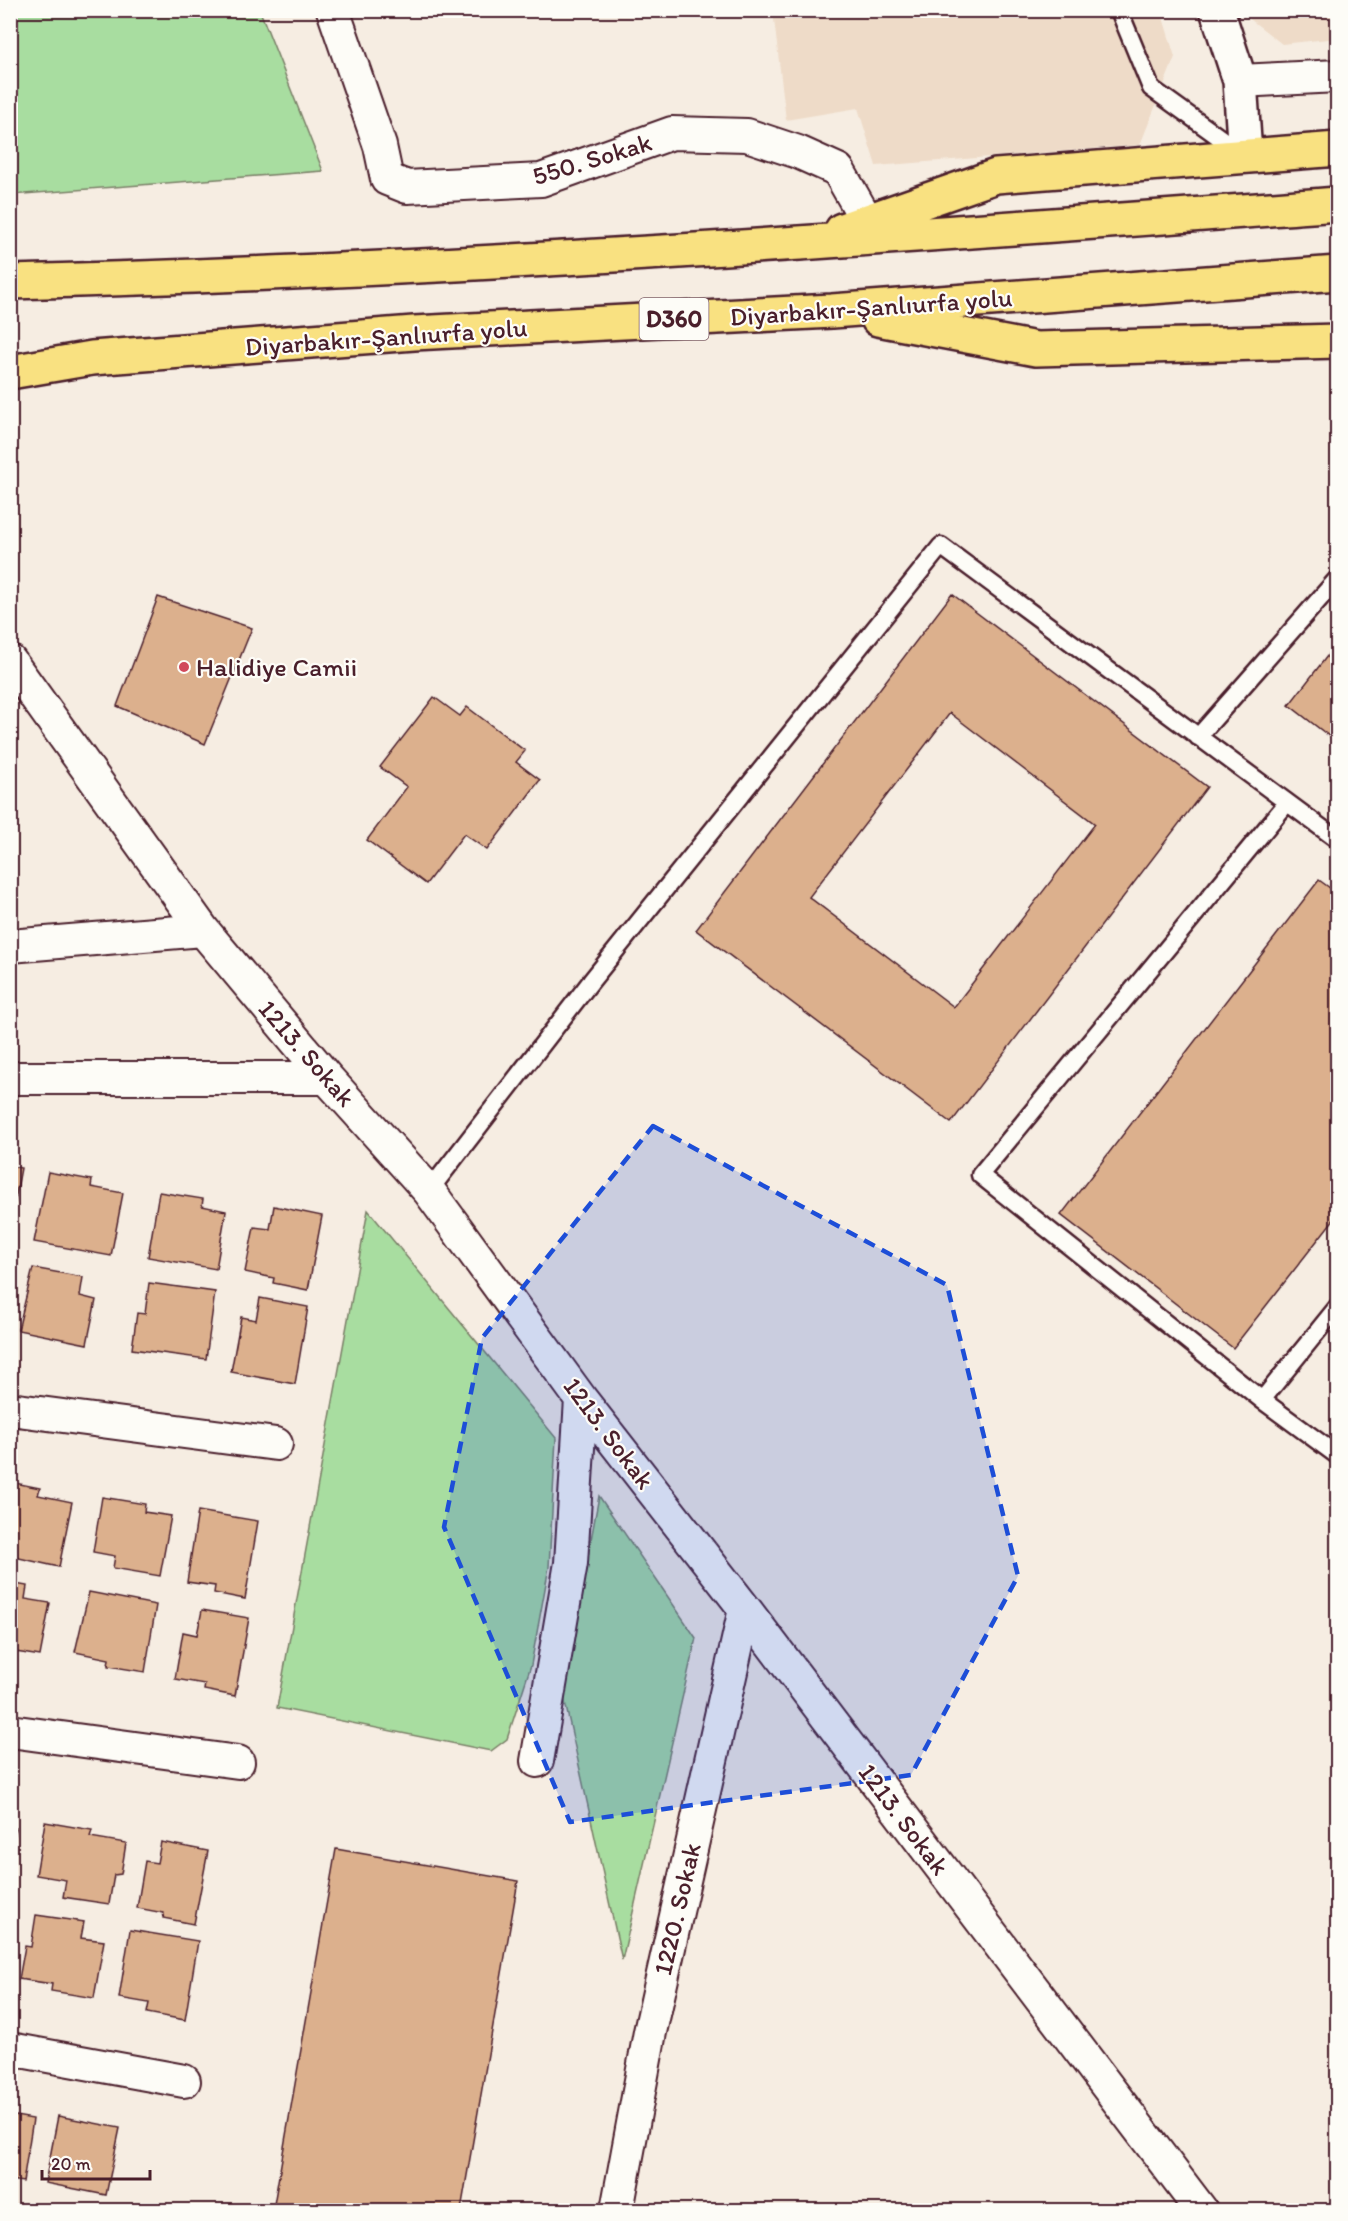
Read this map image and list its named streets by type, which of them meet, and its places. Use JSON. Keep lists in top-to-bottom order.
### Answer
{
  "streets": {
    "highway": ["Diyarbakır-Şanlıurfa yolu", "D360"],
    "street": ["550. Sokak", "1213. Sokak", "1220. Sokak"]
  },
  "crossings": [
    ["1213. Sokak", "1220. Sokak"]
  ],
  "places": ["Halidiye Camii"],
  "scale_bar": "20 m"
}
